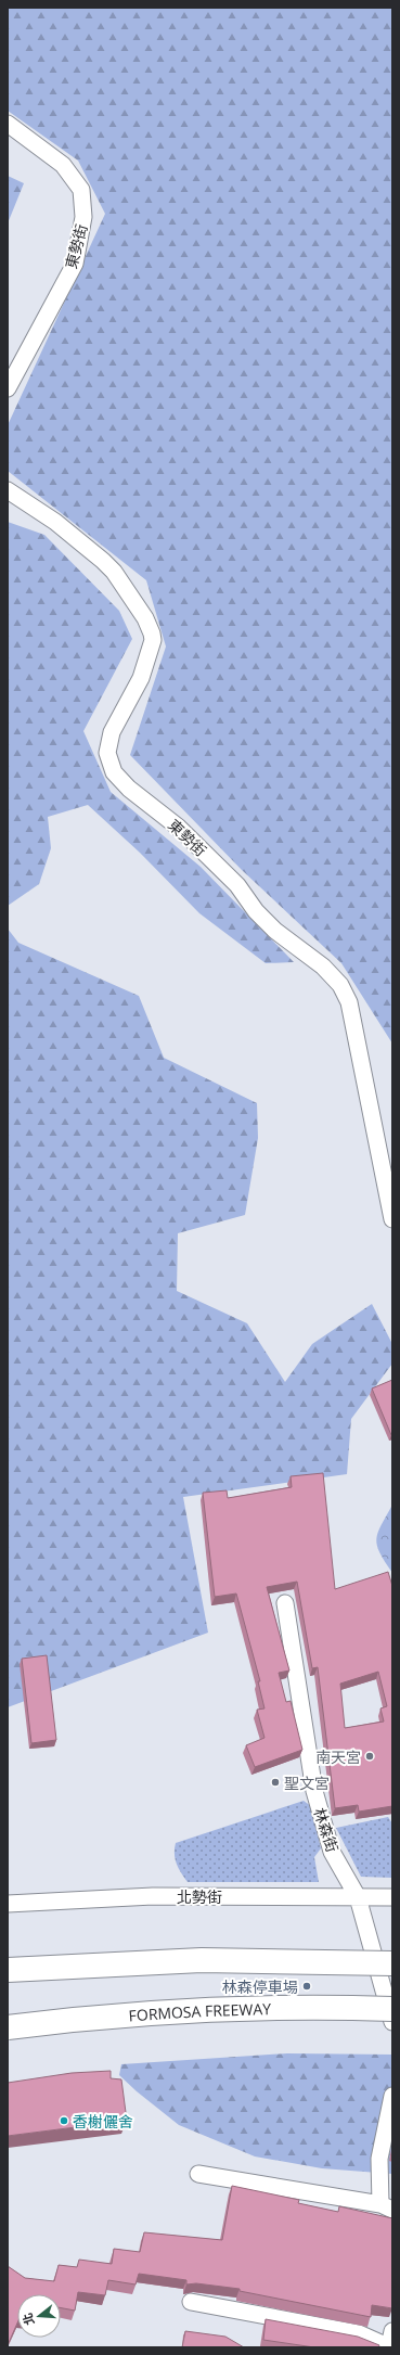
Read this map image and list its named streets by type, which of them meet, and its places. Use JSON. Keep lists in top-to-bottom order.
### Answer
{
  "streets": {
    "highway": ["FORMOSA FREEWAY"],
    "street": ["東勢街", "林森街", "北勢街"]
  },
  "crossings": [
    ["林森街", "北勢街"]
  ],
  "places": [
    "南天宮",
    "聖文宮",
    "林森停車場",
    "香榭儷舍"
  ],
  "north": "left"
}
